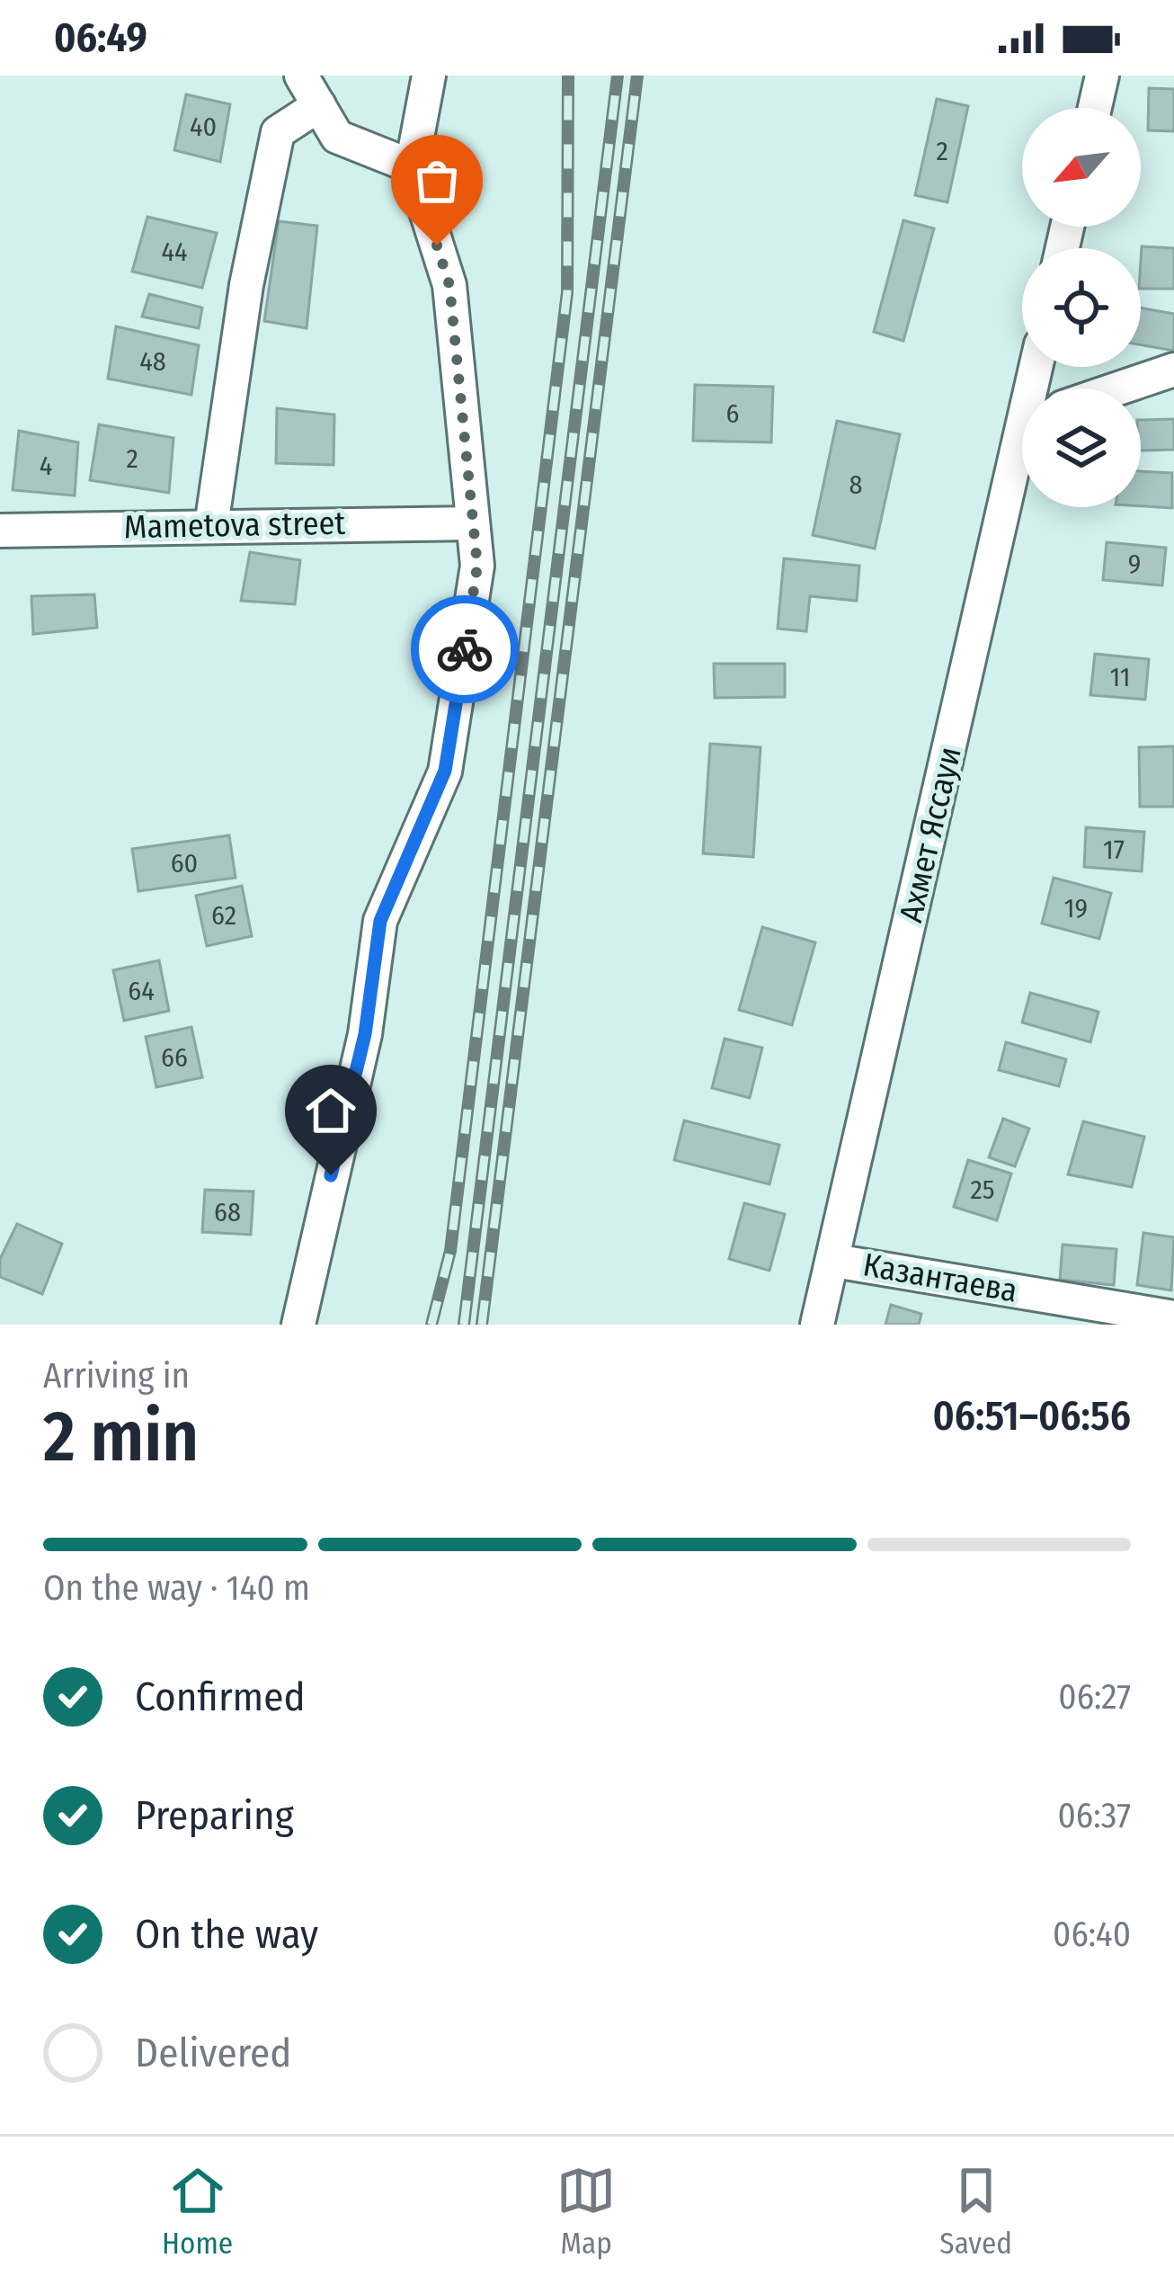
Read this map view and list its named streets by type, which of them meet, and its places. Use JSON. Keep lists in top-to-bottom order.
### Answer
{
  "streets": {
    "street": ["Mametova street", "Ахмет Яссауи", "Казантаева"]
  },
  "crossings": [
    ["Ахмет Яссауи", "Казантаева"]
  ],
  "house_numbers": [
    "40",
    "2",
    "44",
    "48",
    "6",
    "2",
    "4",
    "8",
    "9",
    "11",
    "17",
    "60",
    "19",
    "62",
    "64",
    "66",
    "25",
    "68"
  ],
  "north": "bottom left",
  "page": {
    "status": "06:49",
    "heading": ["2 min", "Arriving in", "06:51–06:56"],
    "bar": "On the way · 140 m",
    "list": [
      ["Confirmed", "06:27"],
      ["Preparing", "06:37"],
      ["On the way", "06:40"],
      "Delivered"
    ],
    "tabs": ["Home", "Map", "Saved"]
  }
}
